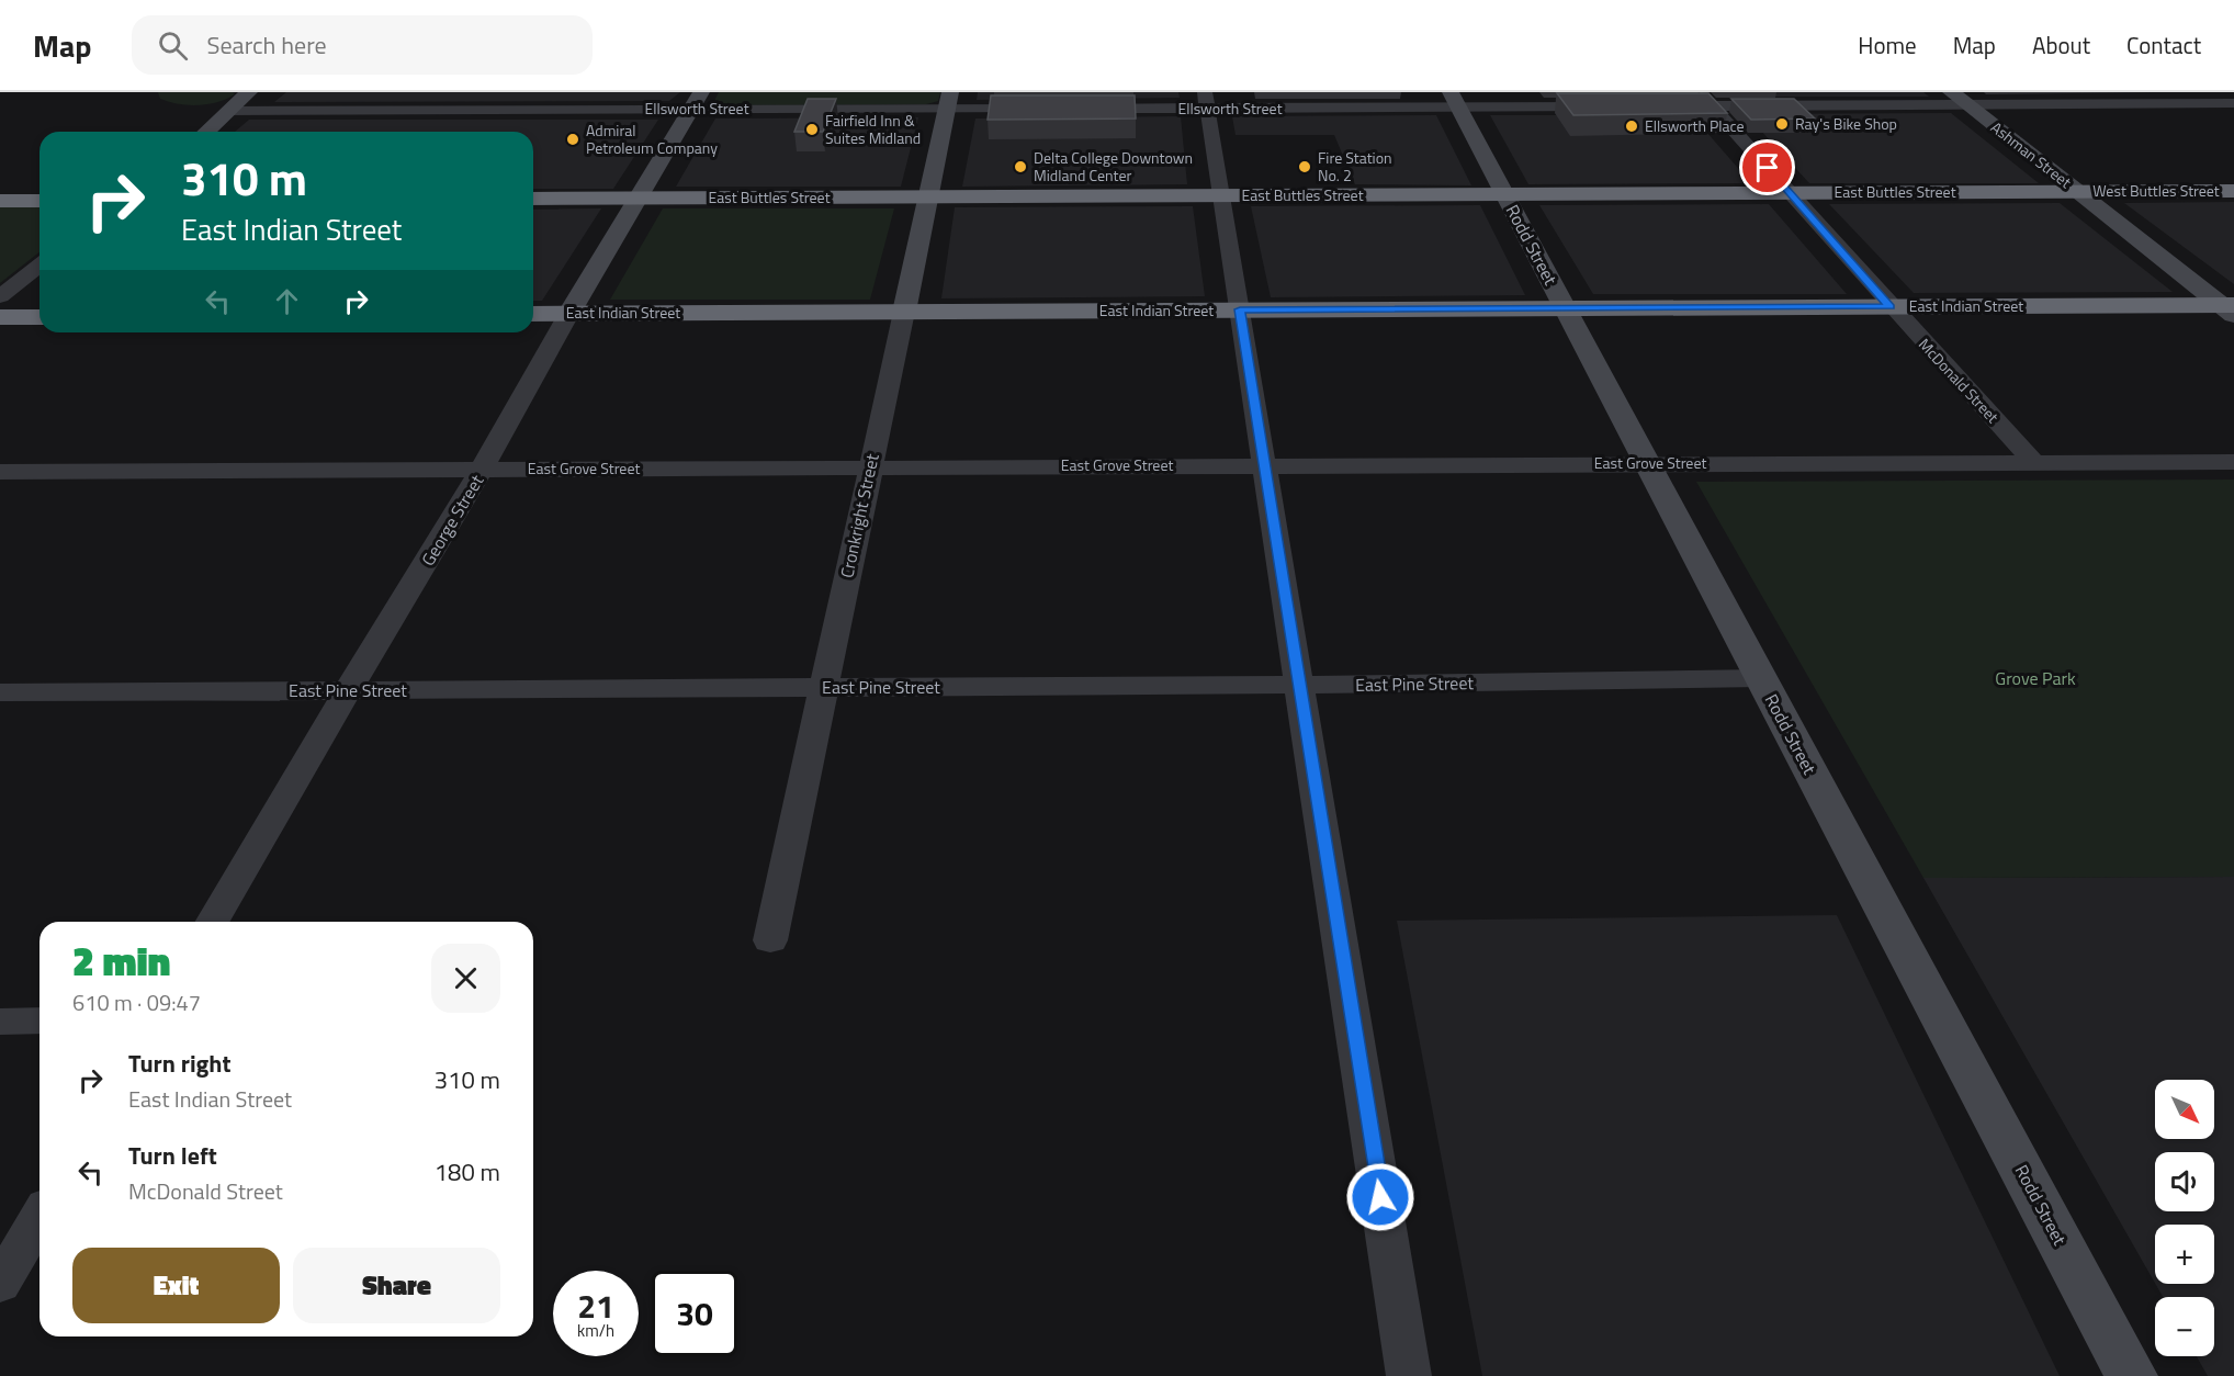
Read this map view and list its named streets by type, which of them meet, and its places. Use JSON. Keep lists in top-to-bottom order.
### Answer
{
  "streets": {
    "highway": ["West Buttles Street", "East Buttles Street", "East Indian Street"],
    "street": [
      "Ellsworth Street",
      "Ashman Street",
      "Rodd Street",
      "McDonald Street",
      "East Grove Street",
      "Cronkright Street",
      "George Street",
      "East Pine Street"
    ]
  },
  "crossings": [
    ["Ellsworth Street", "Rodd Street"],
    ["Ellsworth Street", "Cronkright Street"],
    ["Ellsworth Street", "George Street"],
    ["Ashman Street", "West Buttles Street"],
    ["Ashman Street", "East Buttles Street"],
    ["Ashman Street", "East Indian Street"],
    ["West Buttles Street", "East Buttles Street"],
    ["East Buttles Street", "Rodd Street"],
    ["East Buttles Street", "McDonald Street"],
    ["East Buttles Street", "Cronkright Street"],
    ["East Buttles Street", "George Street"],
    ["Rodd Street", "East Indian Street"],
    ["Rodd Street", "East Grove Street"],
    ["Rodd Street", "East Pine Street"],
    ["East Indian Street", "McDonald Street"],
    ["East Indian Street", "Cronkright Street"],
    ["East Indian Street", "George Street"],
    ["McDonald Street", "East Grove Street"],
    ["East Grove Street", "Cronkright Street"],
    ["East Grove Street", "George Street"],
    ["Cronkright Street", "East Pine Street"],
    ["George Street", "East Pine Street"]
  ],
  "parks": ["Grove Park"],
  "places": [
    "Ray's Bike Shop",
    "Ellsworth Place",
    "Fairfield Inn & Suites Midland",
    "Admiral Petroleum Company",
    "Delta College Downtown Midland Center",
    "Fire Station No. 2"
  ],
  "north": "bottom right",
  "page": {
    "header": "Map",
    "search": "Search here",
    "nav": [
      "Home",
      "Map",
      "About",
      "Contact"
    ],
    "turn": ["310 m", "East Indian Street"],
    "heading": ["2 min", "610 m · 09:47"],
    "list": [
      {
        "name": "Turn right",
        "note": "East Indian Street",
        "value": "310 m"
      },
      {
        "name": "Turn left",
        "note": "McDonald Street",
        "value": "180 m"
      }
    ],
    "map_buttons": ["+", "−"],
    "buttons": ["Exit", "Share"],
    "speed": "21 km/h",
    "limit": "30"
  }
}
